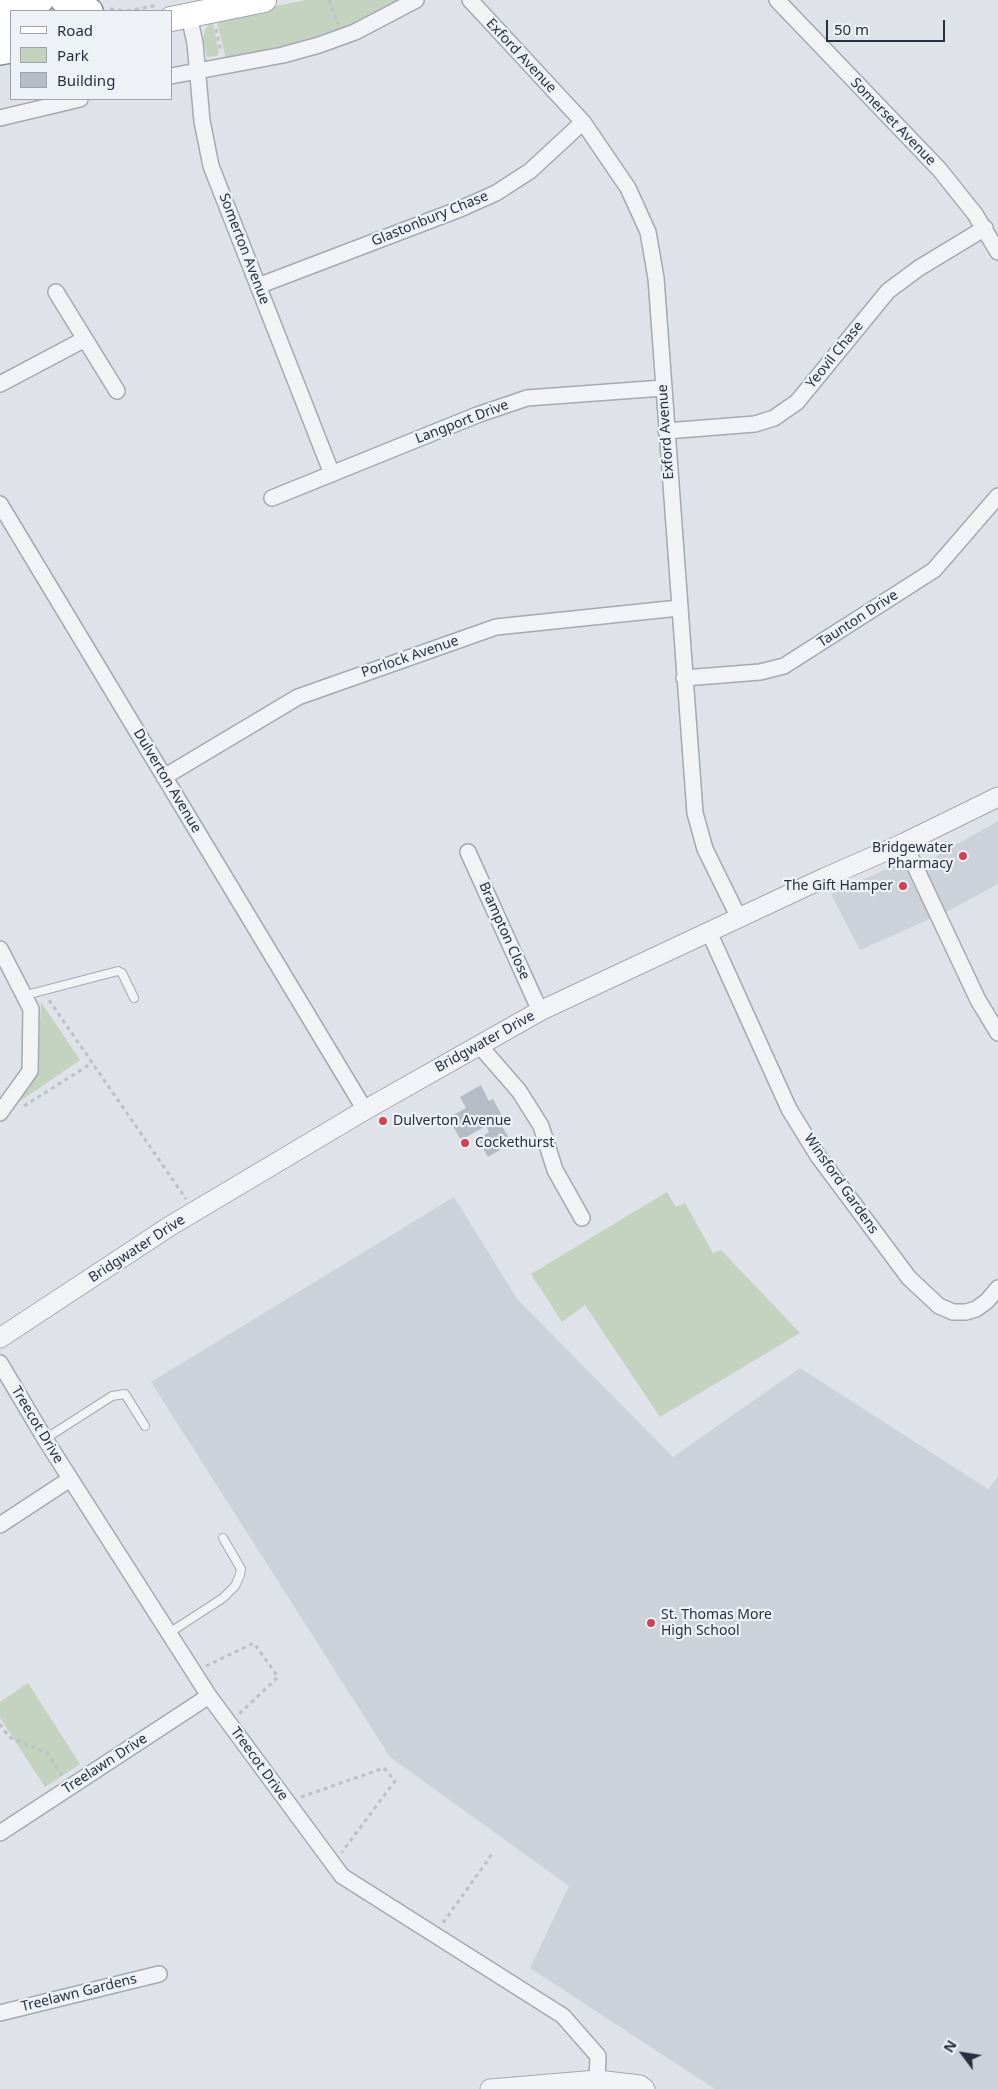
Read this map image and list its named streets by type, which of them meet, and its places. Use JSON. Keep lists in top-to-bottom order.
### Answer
{
  "streets": {
    "street": [
      "Exford Avenue",
      "Somerset Avenue",
      "Glastonbury Chase",
      "Somerton Avenue",
      "Yeovil Chase",
      "Langport Drive",
      "Taunton Drive",
      "Porlock Avenue",
      "Dulverton Avenue",
      "Brampton Close",
      "Bridgwater Drive",
      "Winsford Gardens",
      "Treecot Drive",
      "Treelawn Drive",
      "Treelawn Gardens"
    ]
  },
  "crossings": [
    ["Exford Avenue", "Glastonbury Chase"],
    ["Exford Avenue", "Yeovil Chase"],
    ["Exford Avenue", "Langport Drive"],
    ["Exford Avenue", "Taunton Drive"],
    ["Exford Avenue", "Porlock Avenue"],
    ["Exford Avenue", "Bridgwater Drive"],
    ["Somerset Avenue", "Yeovil Chase"],
    ["Glastonbury Chase", "Somerton Avenue"],
    ["Somerton Avenue", "Langport Drive"],
    ["Porlock Avenue", "Dulverton Avenue"],
    ["Dulverton Avenue", "Bridgwater Drive"],
    ["Brampton Close", "Bridgwater Drive"],
    ["Bridgwater Drive", "Winsford Gardens"],
    ["Treecot Drive", "Treelawn Drive"]
  ],
  "places": [
    "Bridgewater Pharmacy",
    "The Gift Hamper",
    "Dulverton Avenue",
    "Cockethurst",
    "St. Thomas More High School"
  ],
  "legend": ["Road", "Park", "Building"],
  "scale_bar": "50 m",
  "north": "top left"
}
